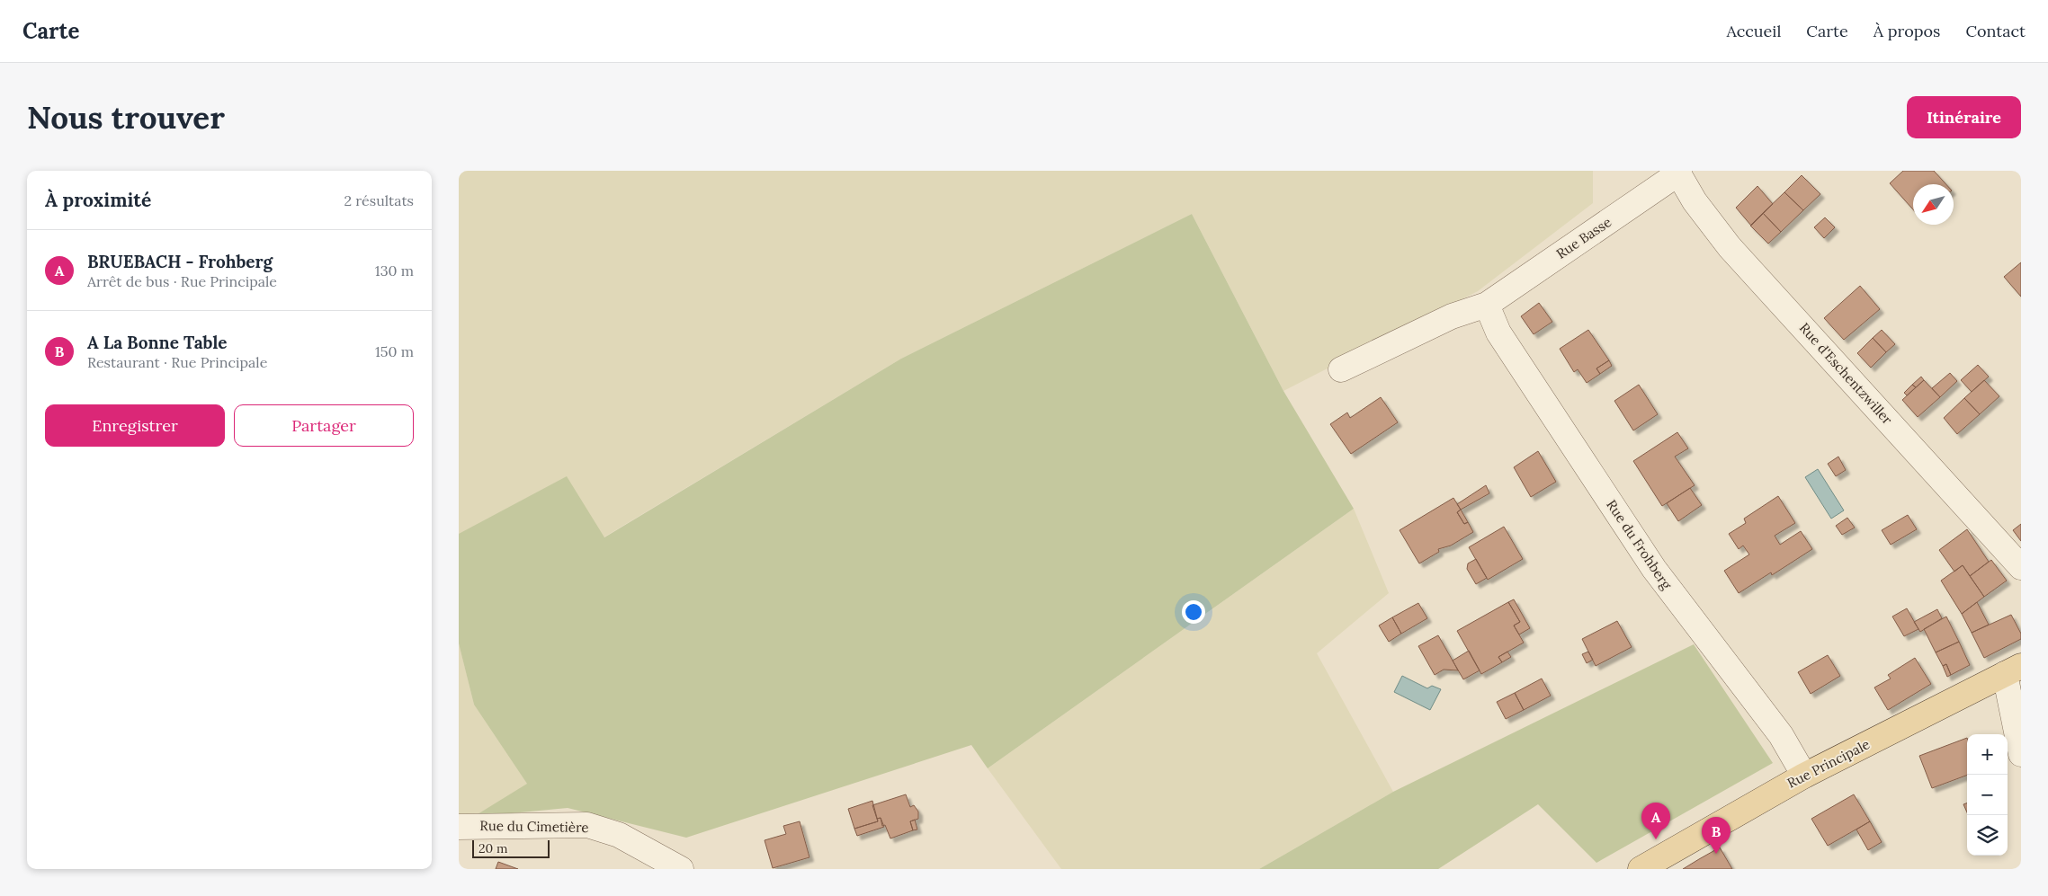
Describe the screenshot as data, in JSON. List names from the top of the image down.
{
  "streets": {
    "main road": ["Rue Principale"],
    "street": [
      "Rue Basse",
      "Rue d'Eschentzwiller",
      "Rue du Frohberg",
      "Rue du Cimetière"
    ]
  },
  "crossings": [
    ["Rue Basse", "Rue d'Eschentzwiller"],
    ["Rue Basse", "Rue du Frohberg"],
    ["Rue du Frohberg", "Rue Principale"]
  ],
  "scale_bar": "20 m",
  "north": "bottom left",
  "page": {
    "header": "Carte",
    "nav": [
      "Accueil",
      "Carte",
      "À propos",
      "Contact"
    ],
    "buttons": [
      "Itinéraire",
      ["Enregistrer", "Partager"]
    ],
    "title": "Nous trouver",
    "heading": ["À proximité", "2 résultats"],
    "list": [
      {
        "mark": "A",
        "name": "BRUEBACH - Frohberg",
        "note": "Arrêt de bus · Rue Principale",
        "value": "130 m"
      },
      {
        "mark": "B",
        "name": "A La Bonne Table",
        "note": "Restaurant · Rue Principale",
        "value": "150 m"
      }
    ],
    "map_buttons": ["+", "−"],
    "pins": ["A", "B"],
    "scale": "20 m"
  }
}
